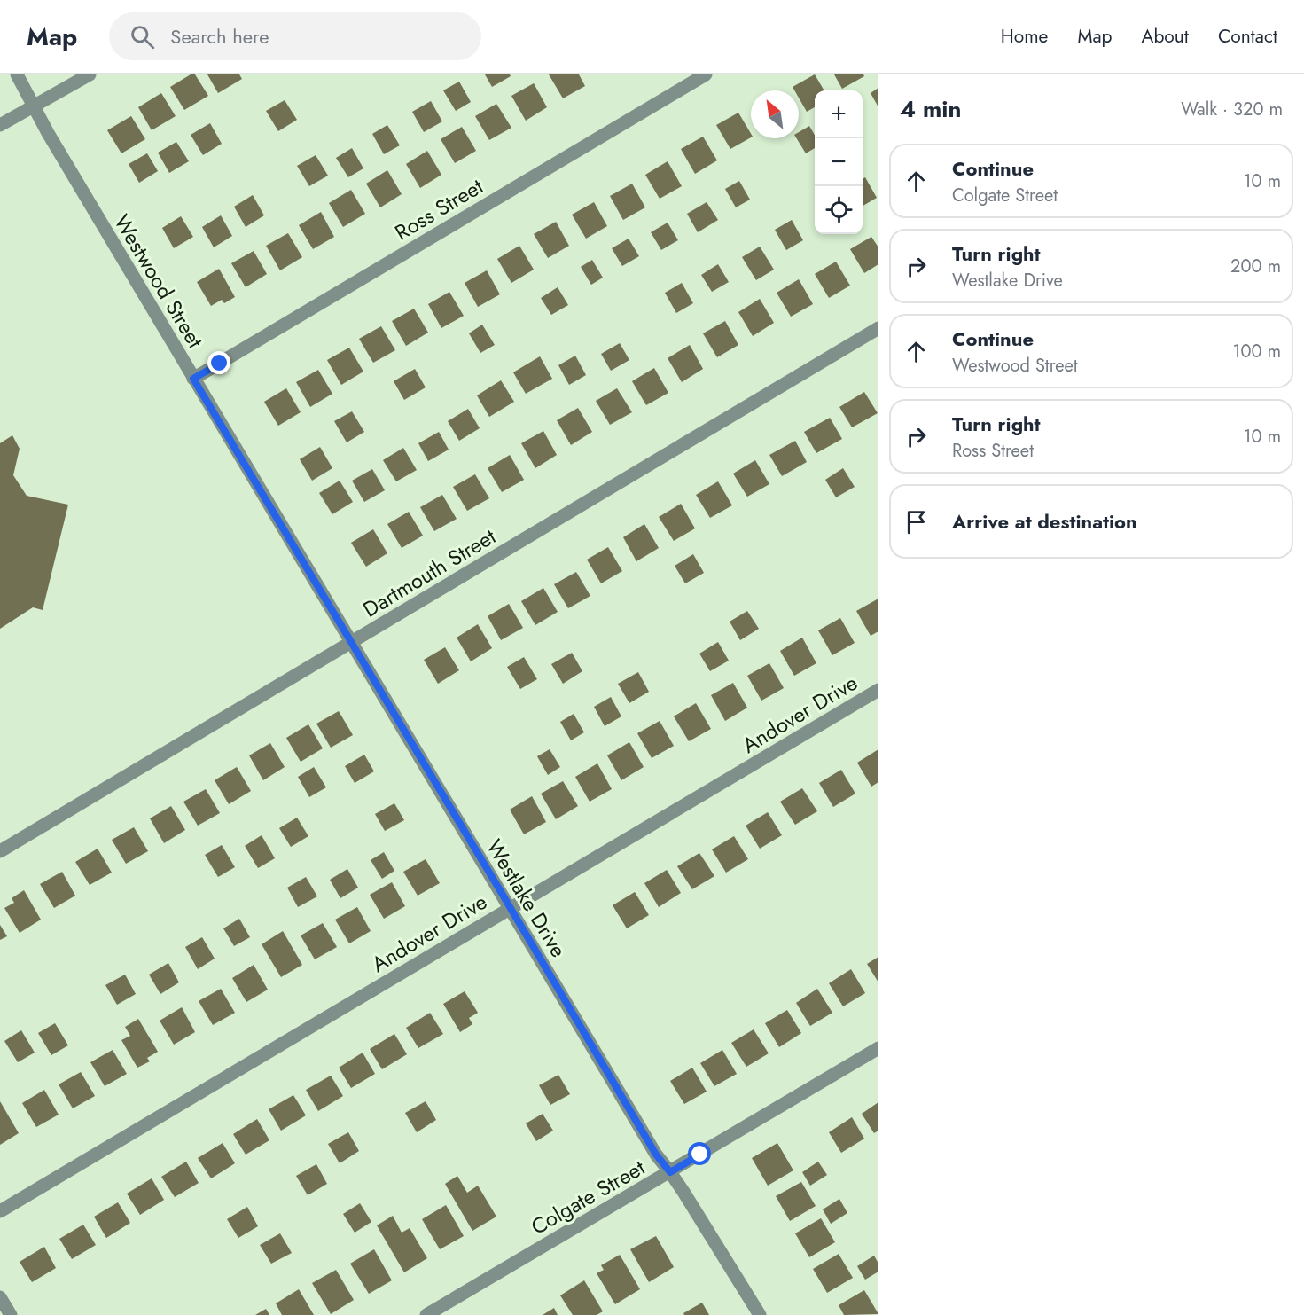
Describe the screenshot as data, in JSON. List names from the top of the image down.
{
  "streets": {
    "street": [
      "Ross Street",
      "Westwood Street",
      "Dartmouth Street",
      "Andover Drive",
      "Westlake Drive",
      "Colgate Street"
    ]
  },
  "crossings": [
    ["Ross Street", "Westwood Street"],
    ["Westwood Street", "Dartmouth Street"],
    ["Westwood Street", "Westlake Drive"],
    ["Dartmouth Street", "Westlake Drive"],
    ["Andover Drive", "Westlake Drive"],
    ["Westlake Drive", "Colgate Street"]
  ],
  "north": "top left",
  "page": {
    "header": "Map",
    "search": "Search here",
    "nav": [
      "Home",
      "Map",
      "About",
      "Contact"
    ],
    "heading": ["4 min", "Walk · 320 m"],
    "map_buttons": ["+", "−"],
    "list": [
      ["Continue", "Colgate Street", "10 m"],
      ["Turn right", "Westlake Drive", "200 m"],
      ["Continue", "Westwood Street", "100 m"],
      ["Turn right", "Ross Street", "10 m"],
      "Arrive at destination"
    ]
  }
}
